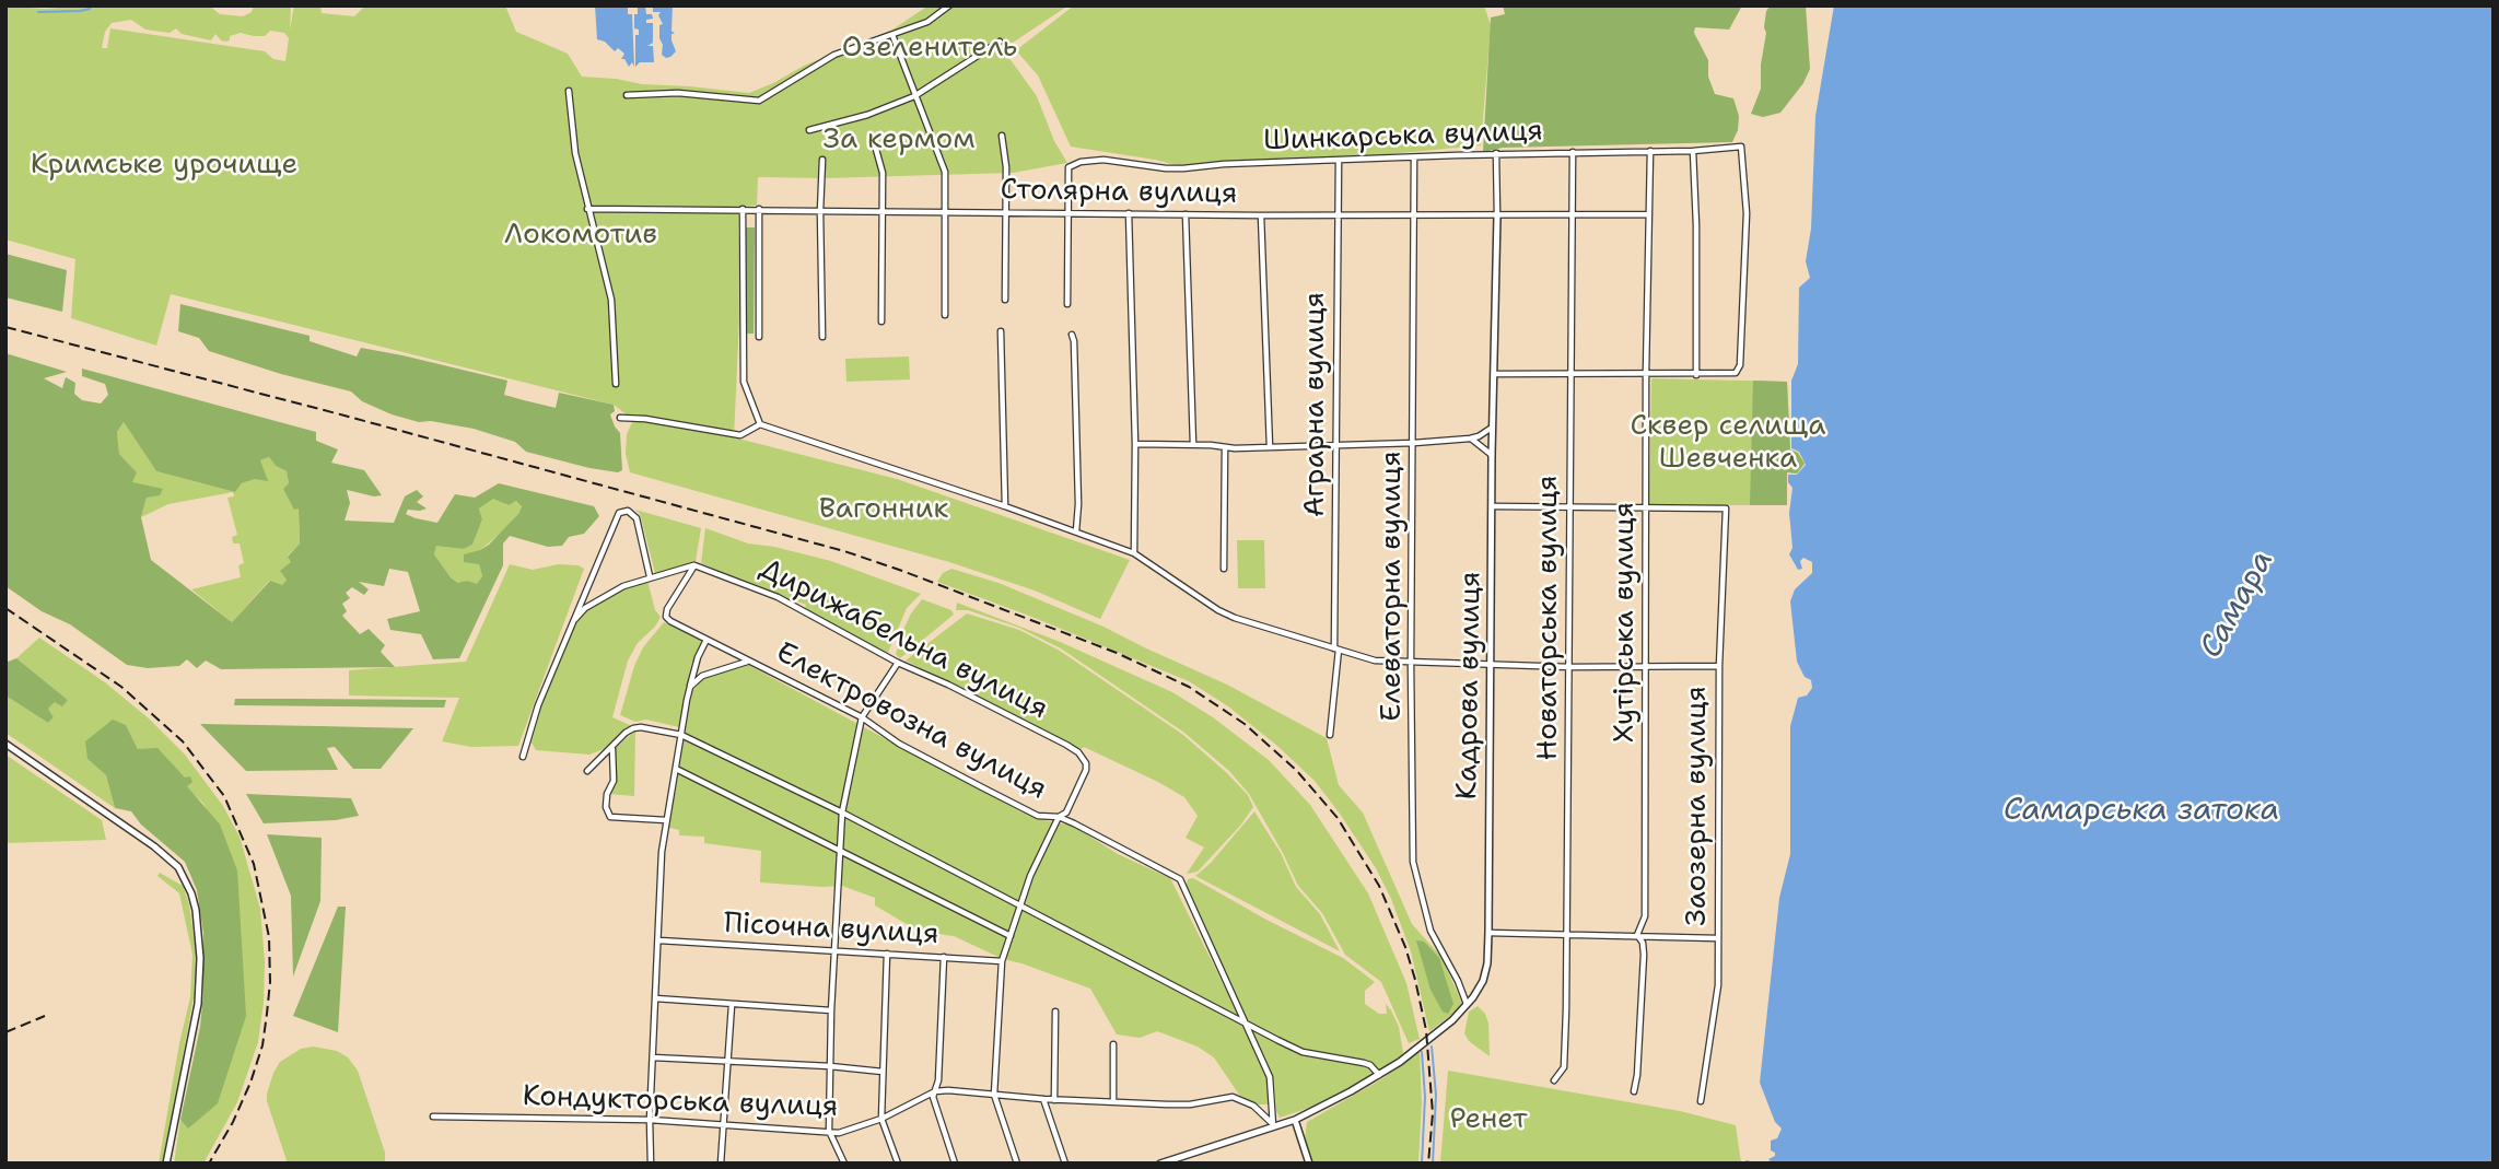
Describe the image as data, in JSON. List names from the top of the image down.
{
  "streets": {
    "street": [
      "Шинкарська вулиця",
      "Столярна вулиця",
      "Аграрна вулиця",
      "Елеваторна вулиця",
      "Новаторська вулиця",
      "Хутірська вулиця",
      "Дирижабельна вулиця",
      "Кадрова вулиця",
      "Електровозна вулиця",
      "Заозерна вулиця",
      "Пісочна вулиця",
      "Кондукторська вулиця"
    ]
  },
  "crossings": [
    ["Шинкарська вулиця", "Столярна вулиця"],
    ["Шинкарська вулиця", "Аграрна вулиця"],
    ["Шинкарська вулиця", "Елеваторна вулиця"],
    ["Шинкарська вулиця", "Новаторська вулиця"],
    ["Шинкарська вулиця", "Хутірська вулиця"],
    ["Шинкарська вулиця", "Кадрова вулиця"],
    ["Столярна вулиця", "Аграрна вулиця"],
    ["Столярна вулиця", "Елеваторна вулиця"],
    ["Столярна вулиця", "Новаторська вулиця"],
    ["Столярна вулиця", "Хутірська вулиця"],
    ["Столярна вулиця", "Кадрова вулиця"],
    ["Елеваторна вулиця", "Кадрова вулиця"],
    ["Хутірська вулиця", "Заозерна вулиця"],
    ["Дирижабельна вулиця", "Електровозна вулиця"],
    ["Кадрова вулиця", "Кондукторська вулиця"]
  ],
  "water": ["Самара", "Самарська затока"],
  "parks": [
    "Озеленитель",
    "За кермом",
    "Кримське урочище",
    "Локомотив",
    "Сквер селища Шевченка",
    "Вагонник",
    "Ренет"
  ]
}
